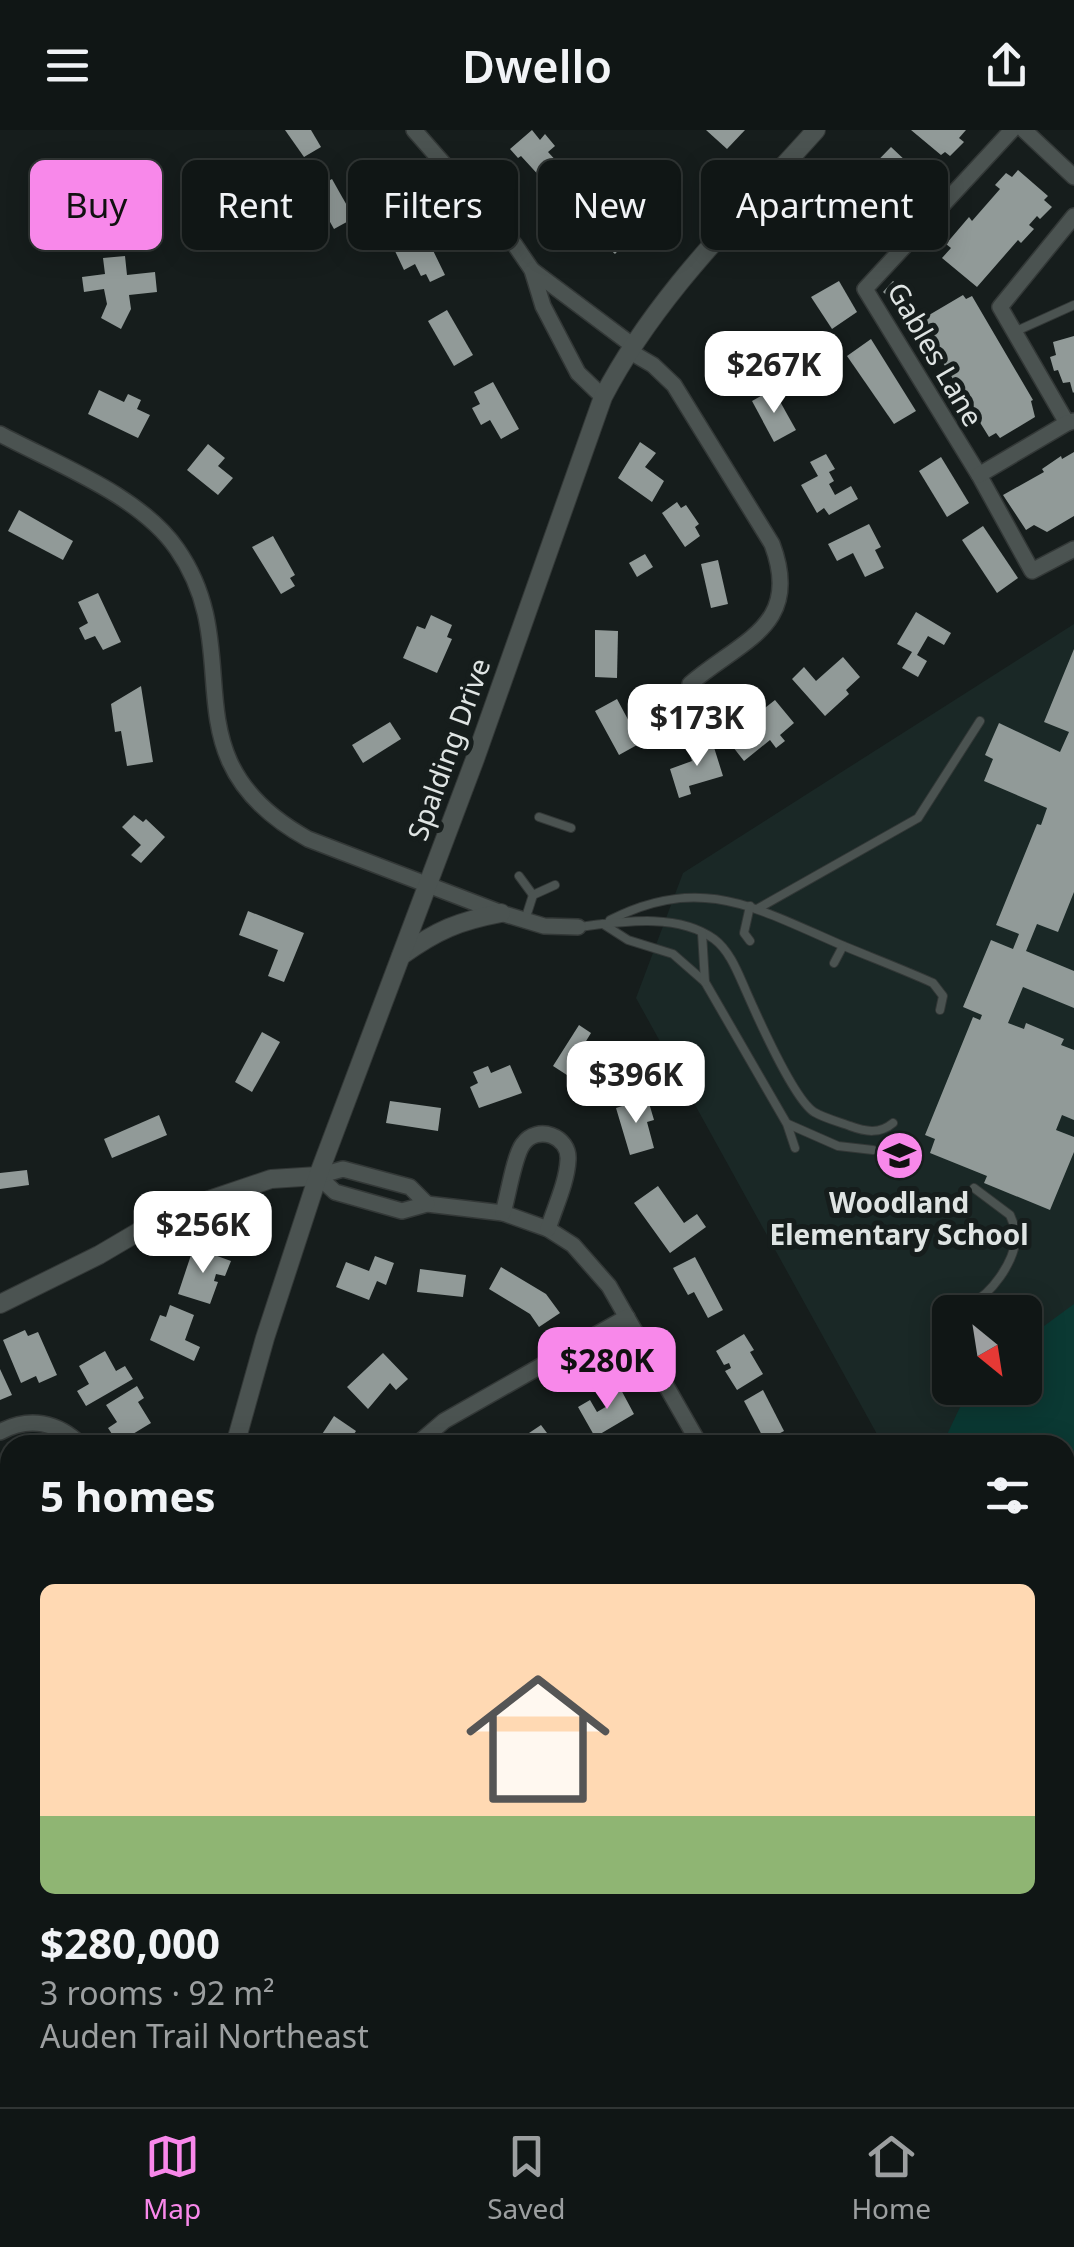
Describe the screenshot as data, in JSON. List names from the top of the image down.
{
  "streets": {
    "street": ["Gables Lane", "Spalding Drive"]
  },
  "places": {
    "school or university": ["Woodland Elementary School"]
  },
  "north": "bottom right",
  "page": {
    "header": "Dwello",
    "chip": [
      "Buy",
      "Rent",
      "Filters",
      "New",
      "Apartment"
    ],
    "price": [
      "$267K",
      "$173K",
      "$396K",
      "$256K",
      "$280K"
    ],
    "heading": "5 homes",
    "list": [
      {
        "name": "$280,000",
        "note": "3 rooms · 92 m² · Auden Trail Northeast"
      }
    ],
    "tabs": ["Map", "Saved", "Home"]
  }
}
